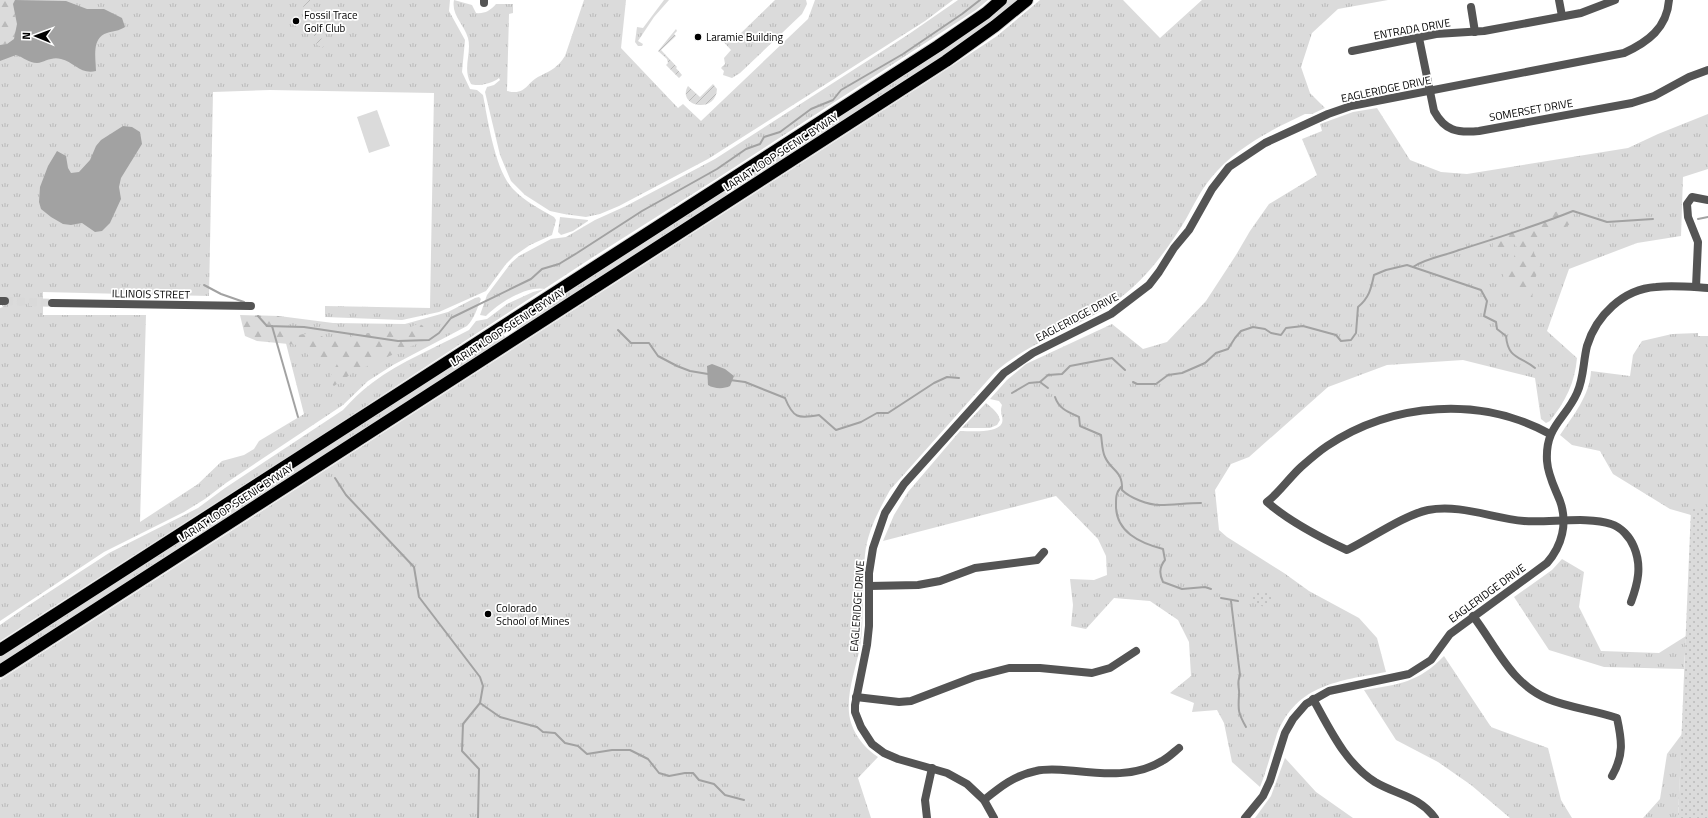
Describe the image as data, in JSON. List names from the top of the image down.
{
  "streets": {
    "highway": ["LARIAT LOOP SCENIC BYWAY"],
    "street": [
      "ENTRADA DRIVE",
      "EAGLERIDGE DRIVE",
      "SOMERSET DRIVE",
      "ILLINOIS STREET"
    ]
  },
  "crossings": [
    ["ENTRADA DRIVE", "SOMERSET DRIVE"],
    ["EAGLERIDGE DRIVE", "SOMERSET DRIVE"]
  ],
  "places": ["Fossil Trace Golf Club", "Laramie Building", "Colorado School of Mines"],
  "north": "left"
}
